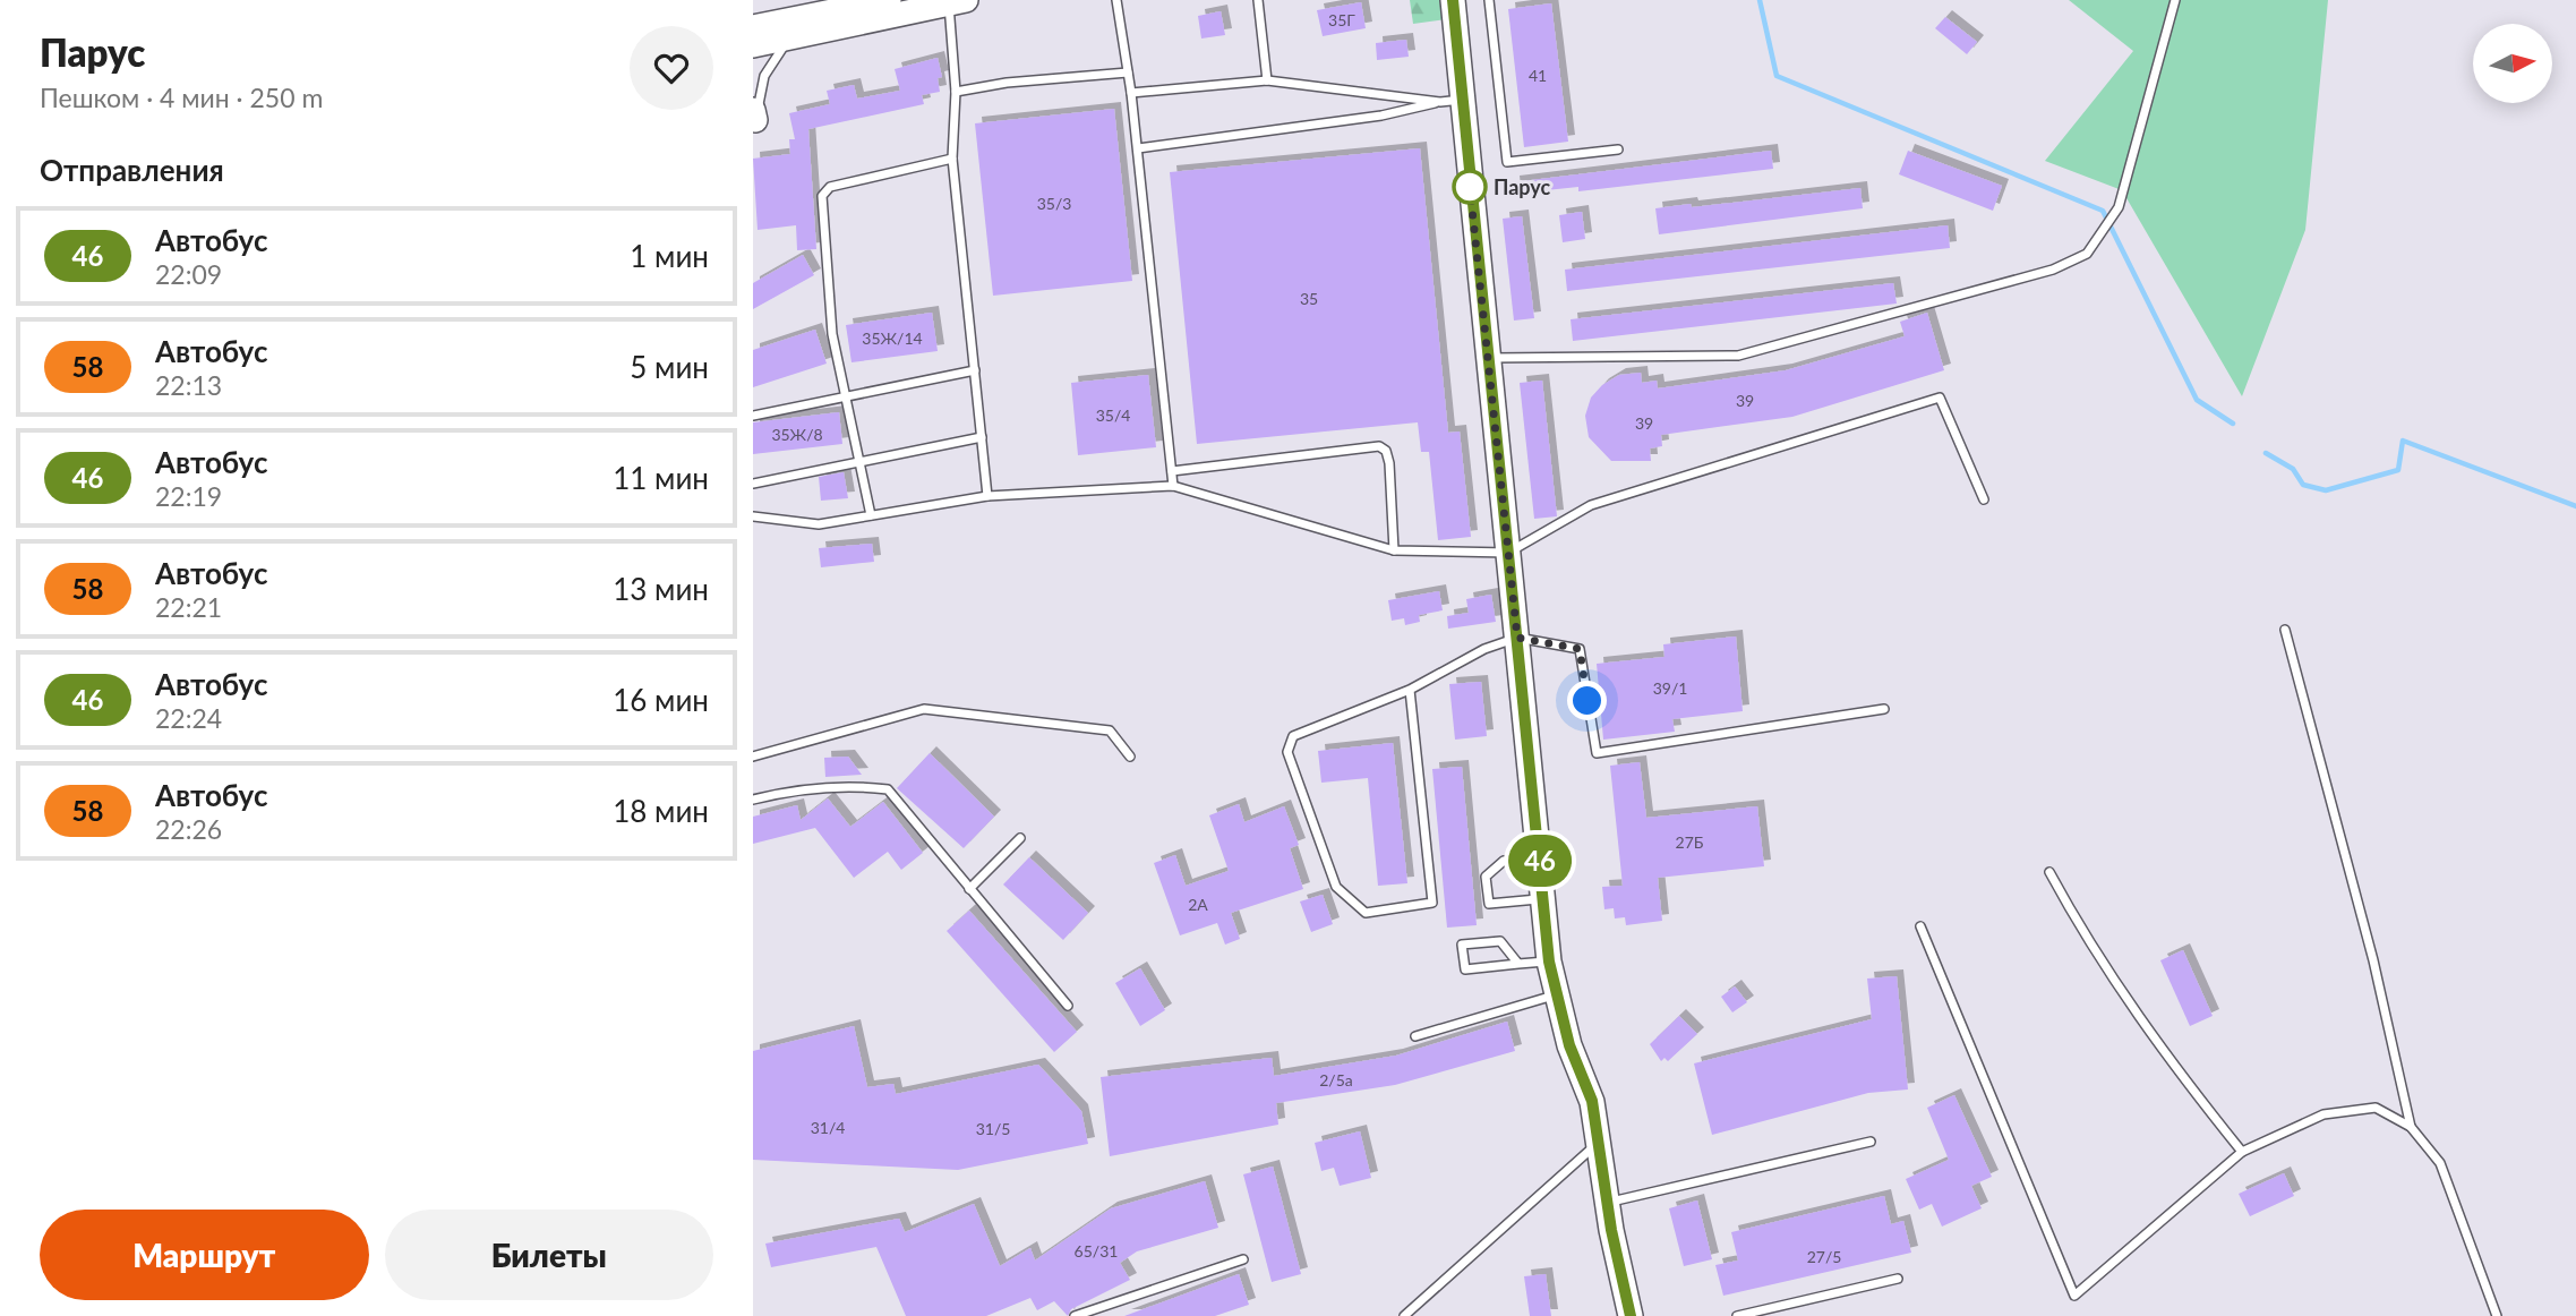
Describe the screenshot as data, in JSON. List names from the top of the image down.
{
  "places": ["Парус"],
  "lines": ["bus line 46"],
  "house_numbers": [
    "35Г",
    "41",
    "35/3",
    "35",
    "35Ж/14",
    "39",
    "35/4",
    "39",
    "35Ж/8",
    "39/1",
    "27Б",
    "2А",
    "2/5а",
    "31/4",
    "31/5",
    "65/31",
    "27/5"
  ],
  "north": "right",
  "page": {
    "heading": [
      ["Парус", "Пешком · 4 мин · 250 m"],
      "Отправления"
    ],
    "on_map": "46",
    "list": [
      {
        "mark": "46",
        "name": "Автобус",
        "note": "22:09",
        "value": "1 мин"
      },
      {
        "mark": "58",
        "name": "Автобус",
        "note": "22:13",
        "value": "5 мин"
      },
      {
        "mark": "46",
        "name": "Автобус",
        "note": "22:19",
        "value": "11 мин"
      },
      {
        "mark": "58",
        "name": "Автобус",
        "note": "22:21",
        "value": "13 мин"
      },
      {
        "mark": "46",
        "name": "Автобус",
        "note": "22:24",
        "value": "16 мин"
      },
      {
        "mark": "58",
        "name": "Автобус",
        "note": "22:26",
        "value": "18 мин"
      }
    ],
    "buttons": ["Маршрут", "Билеты"]
  }
}
